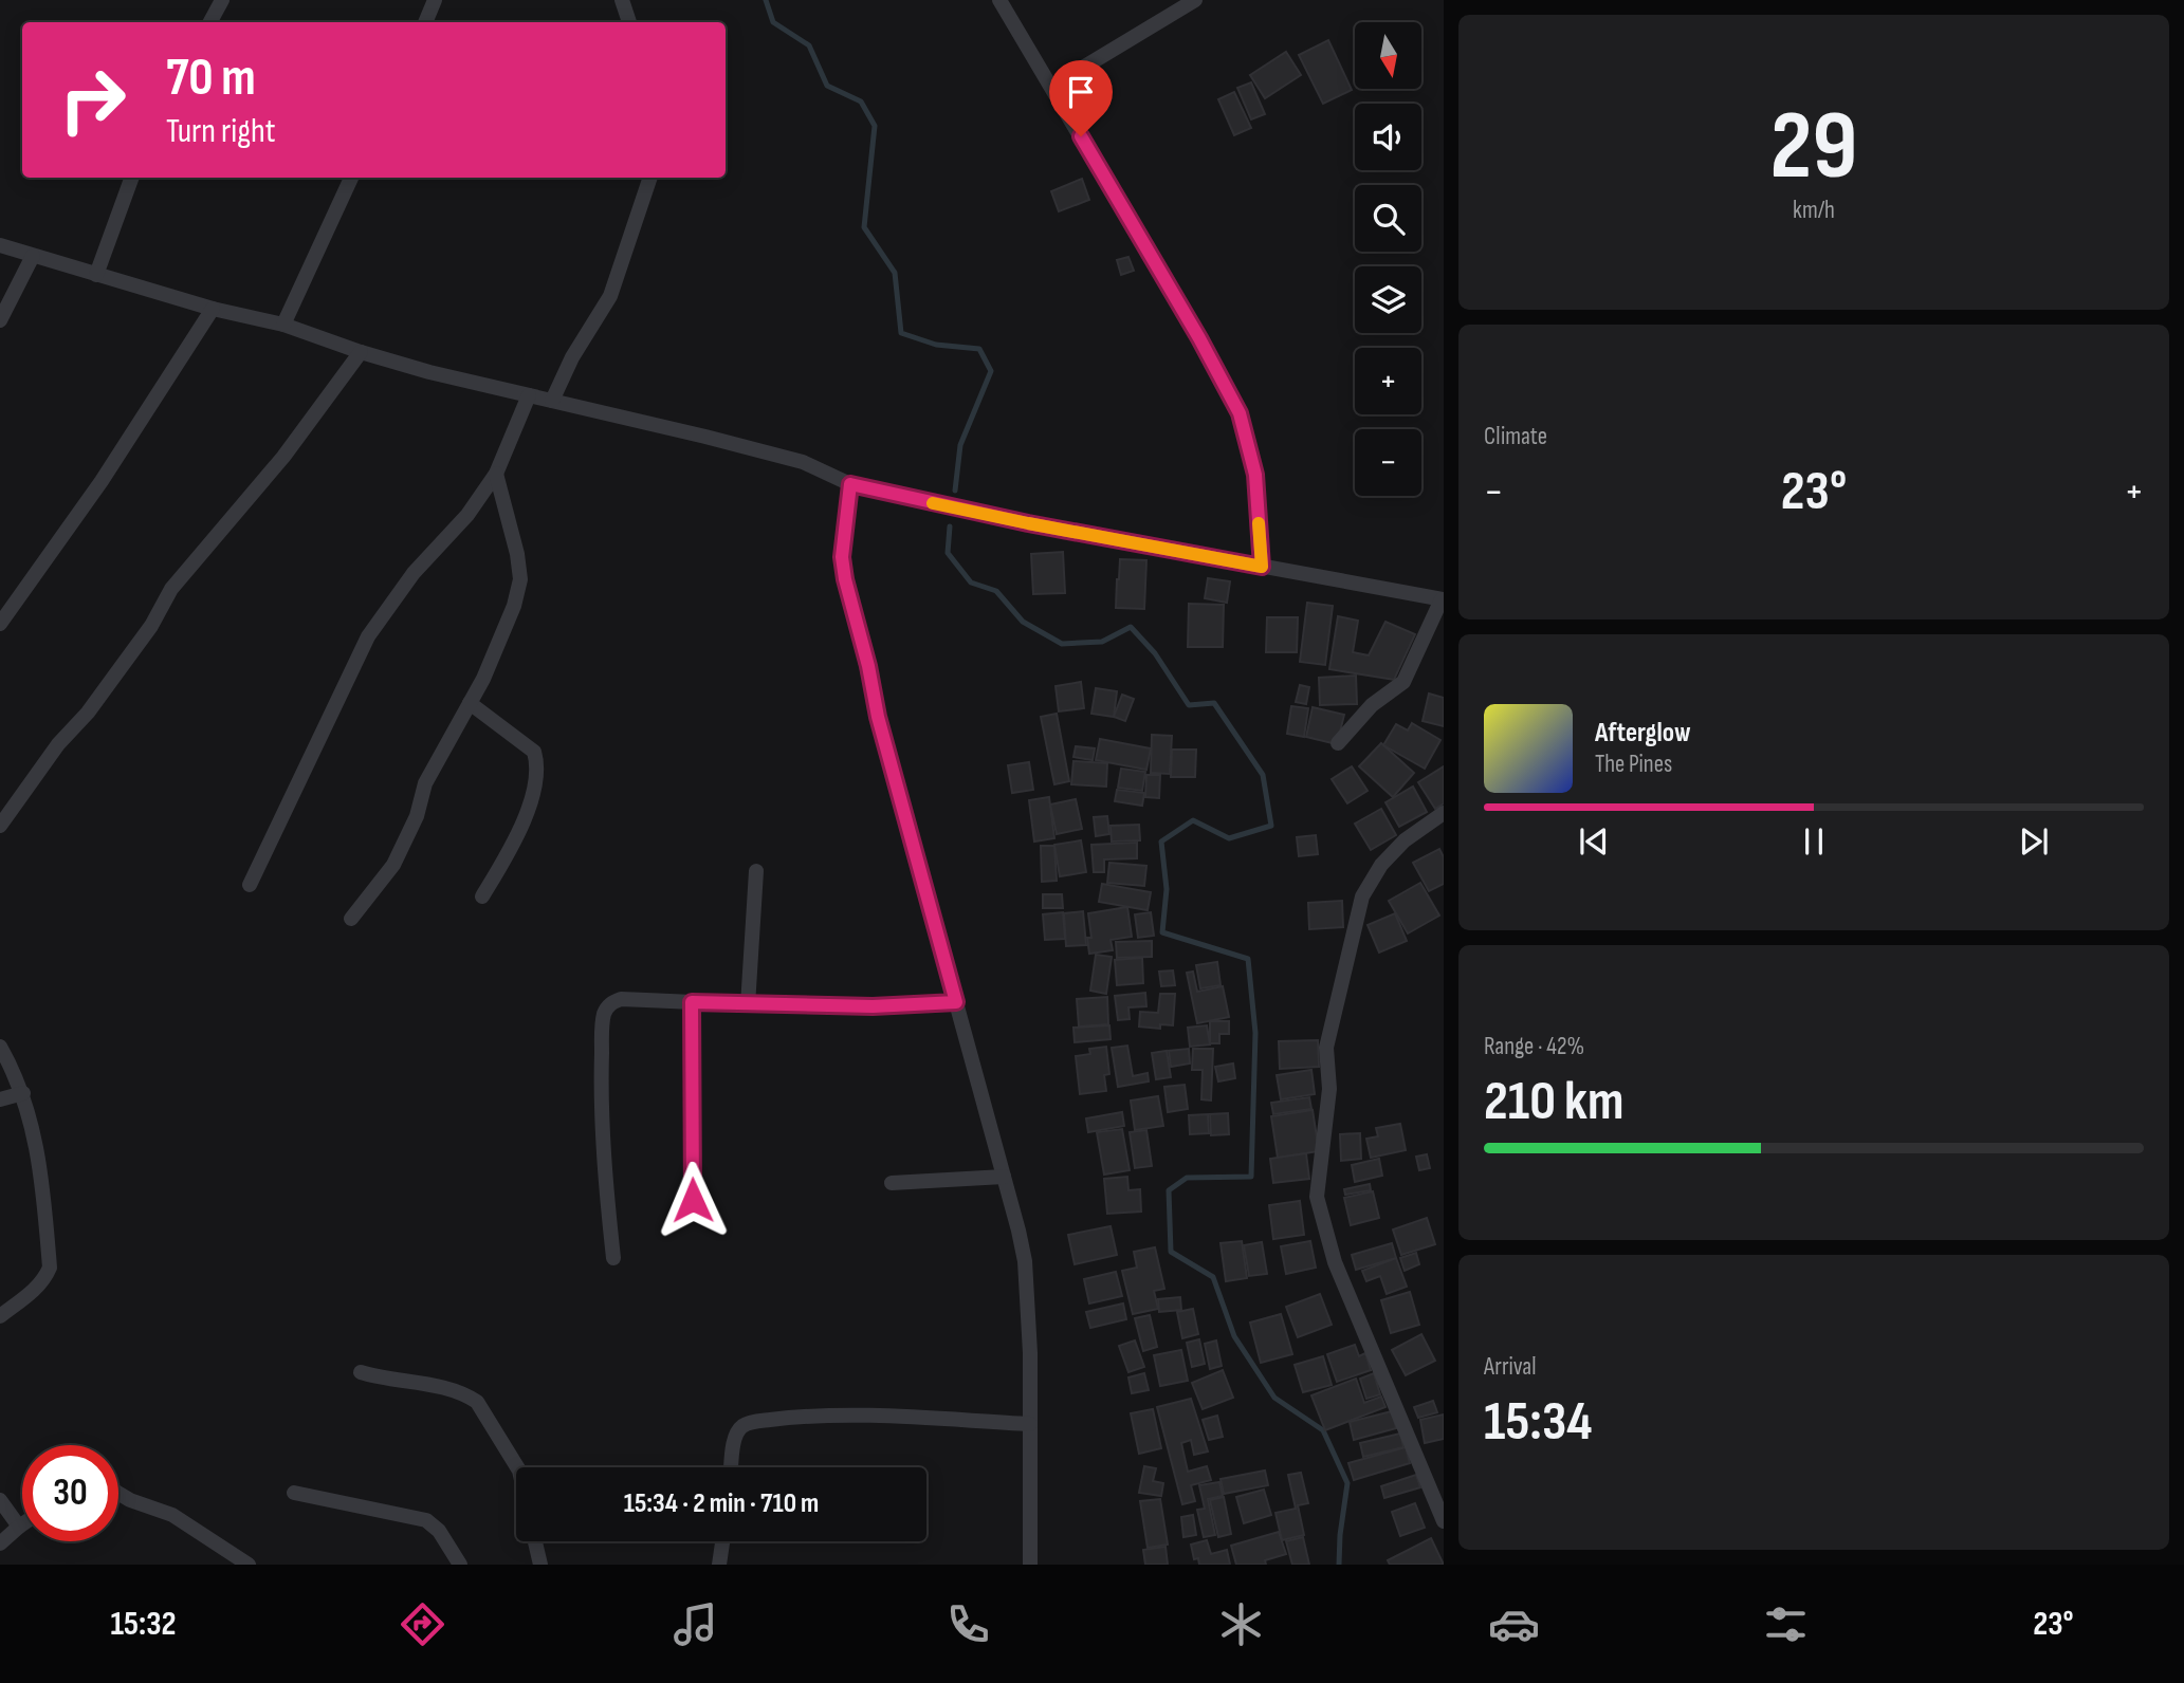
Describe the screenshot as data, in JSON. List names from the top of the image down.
{
  "north": "bottom",
  "page": {
    "tile": [
      ["29", "km/h"],
      "Climate",
      ["Range · 42%", "210 km"],
      ["Arrival", "15:34"]
    ],
    "map_buttons": ["+", "−"],
    "turn": ["70 m", "Turn right"],
    "heat": ["−", "23°", "+"],
    "song": ["Afterglow", "The Pines"],
    "limit": "30",
    "trip": "15:34 · 2 min · 710 m",
    "tabs": ["15:32", "23°"]
  }
}
